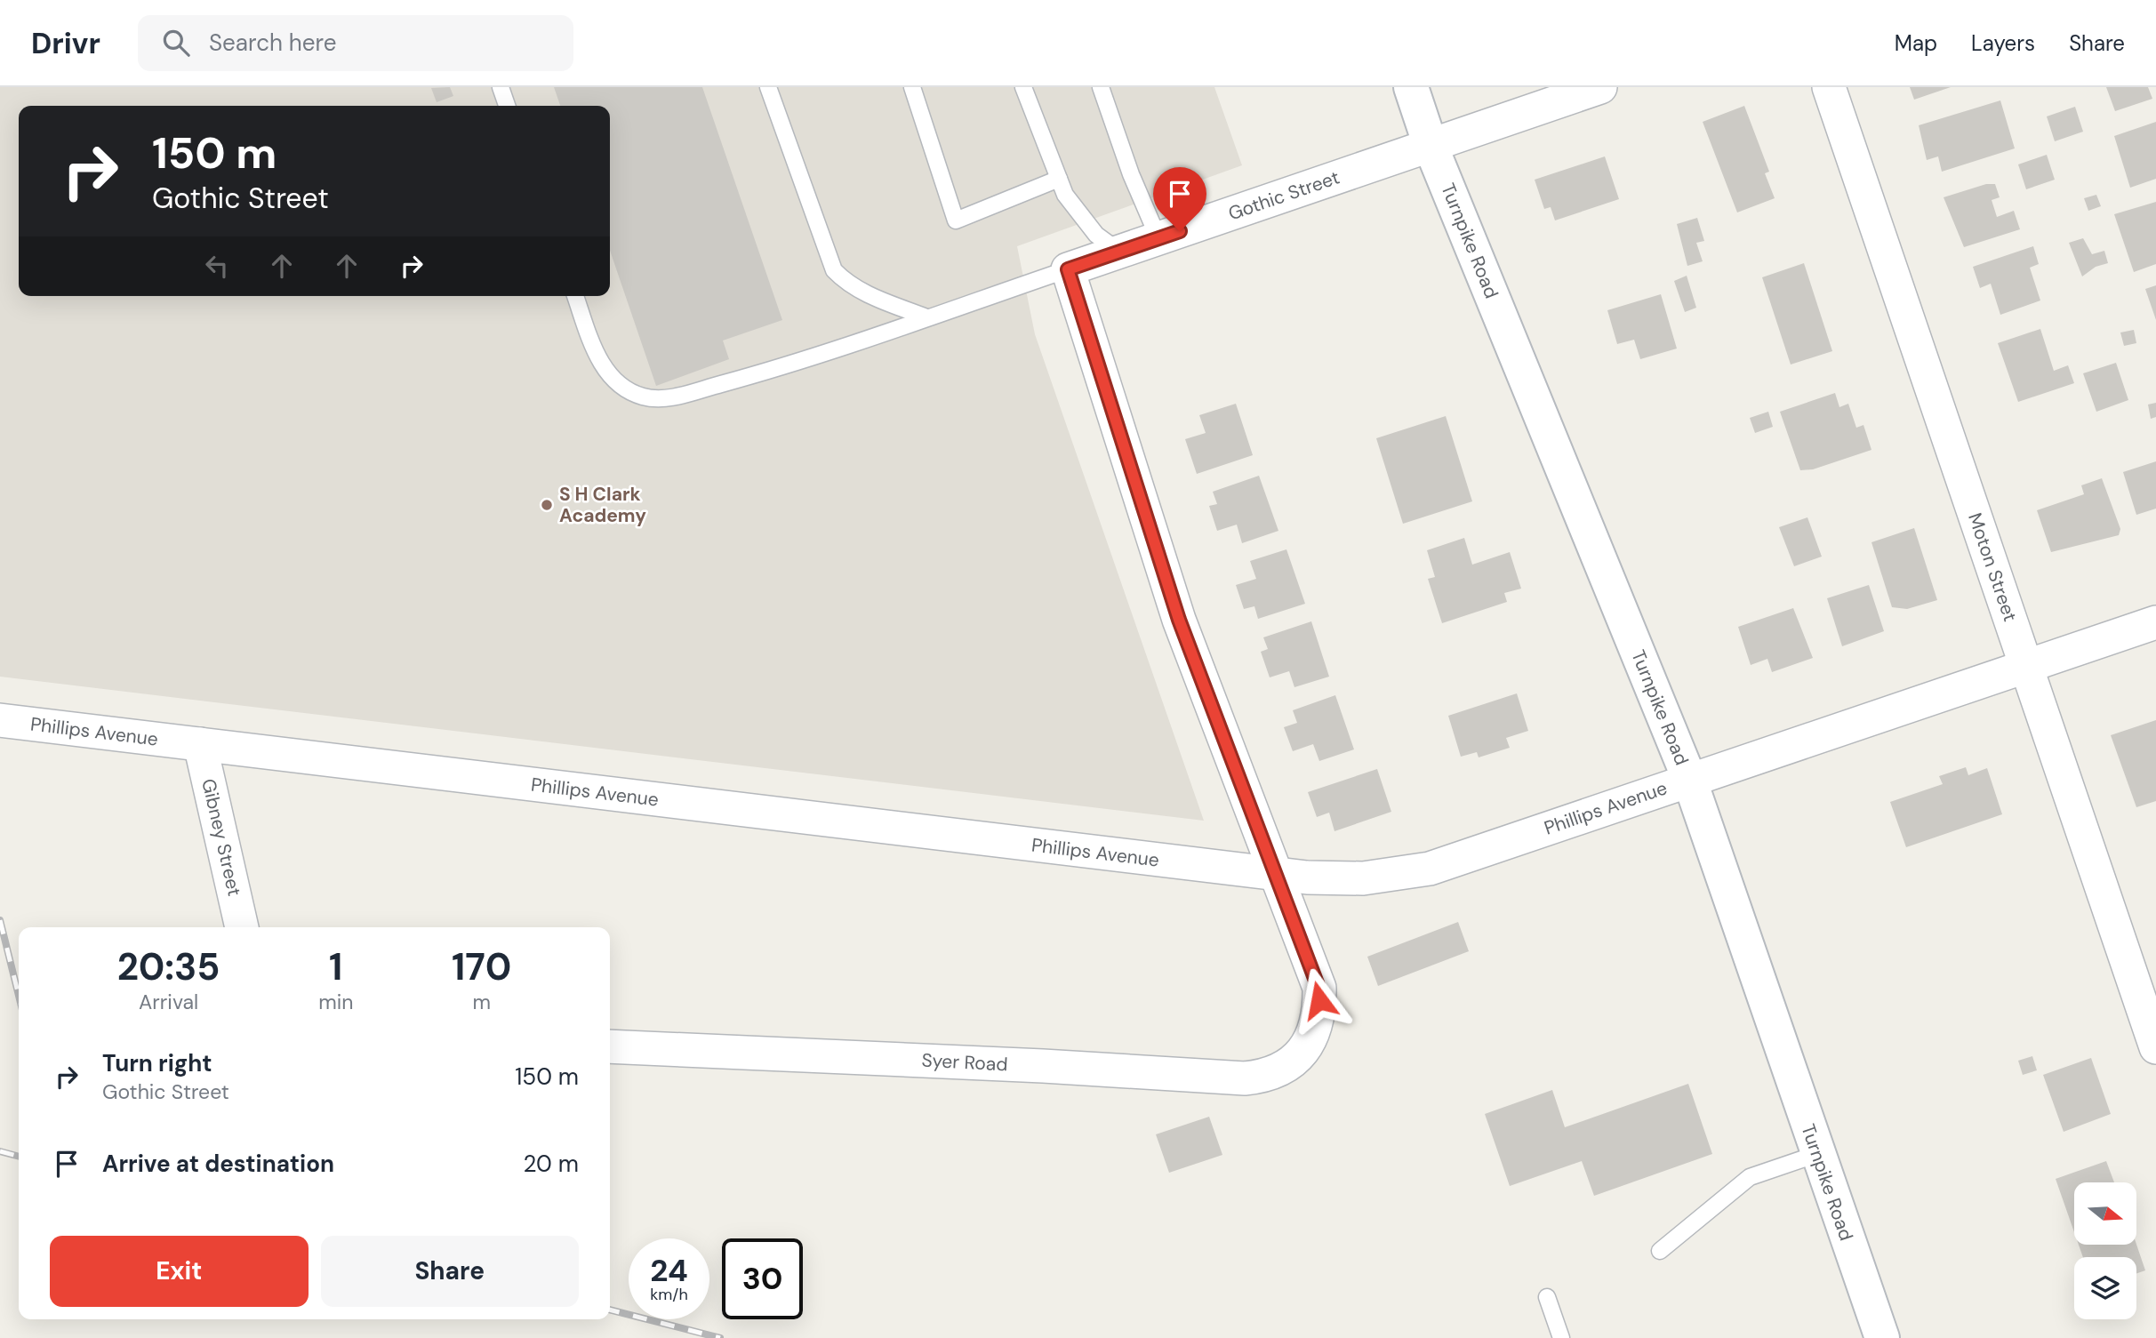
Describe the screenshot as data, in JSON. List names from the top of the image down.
{
  "streets": {
    "main road": ["Turnpike Road"],
    "street": [
      "Gothic Street",
      "Moton Street",
      "Phillips Avenue",
      "Gibney Street",
      "Syer Road"
    ]
  },
  "crossings": [
    ["Gothic Street", "Turnpike Road"],
    ["Turnpike Road", "Phillips Avenue"],
    ["Moton Street", "Phillips Avenue"],
    ["Phillips Avenue", "Gibney Street"],
    ["Phillips Avenue", "Syer Road"]
  ],
  "places": ["S H Clark Academy"],
  "north": "right",
  "page": {
    "header": "Drivr",
    "search": "Search here",
    "nav": ["Map", "Layers", "Share"],
    "turn": ["150 m", "Gothic Street"],
    "eta": [
      "20:35",
      "Arrival",
      "1",
      "min",
      "170",
      "m"
    ],
    "list": [
      {
        "name": "Turn right",
        "note": "Gothic Street",
        "value": "150 m"
      },
      {
        "name": "Arrive at destination",
        "value": "20 m"
      }
    ],
    "buttons": ["Exit", "Share"],
    "speed": "24 km/h",
    "limit": "30"
  }
}
